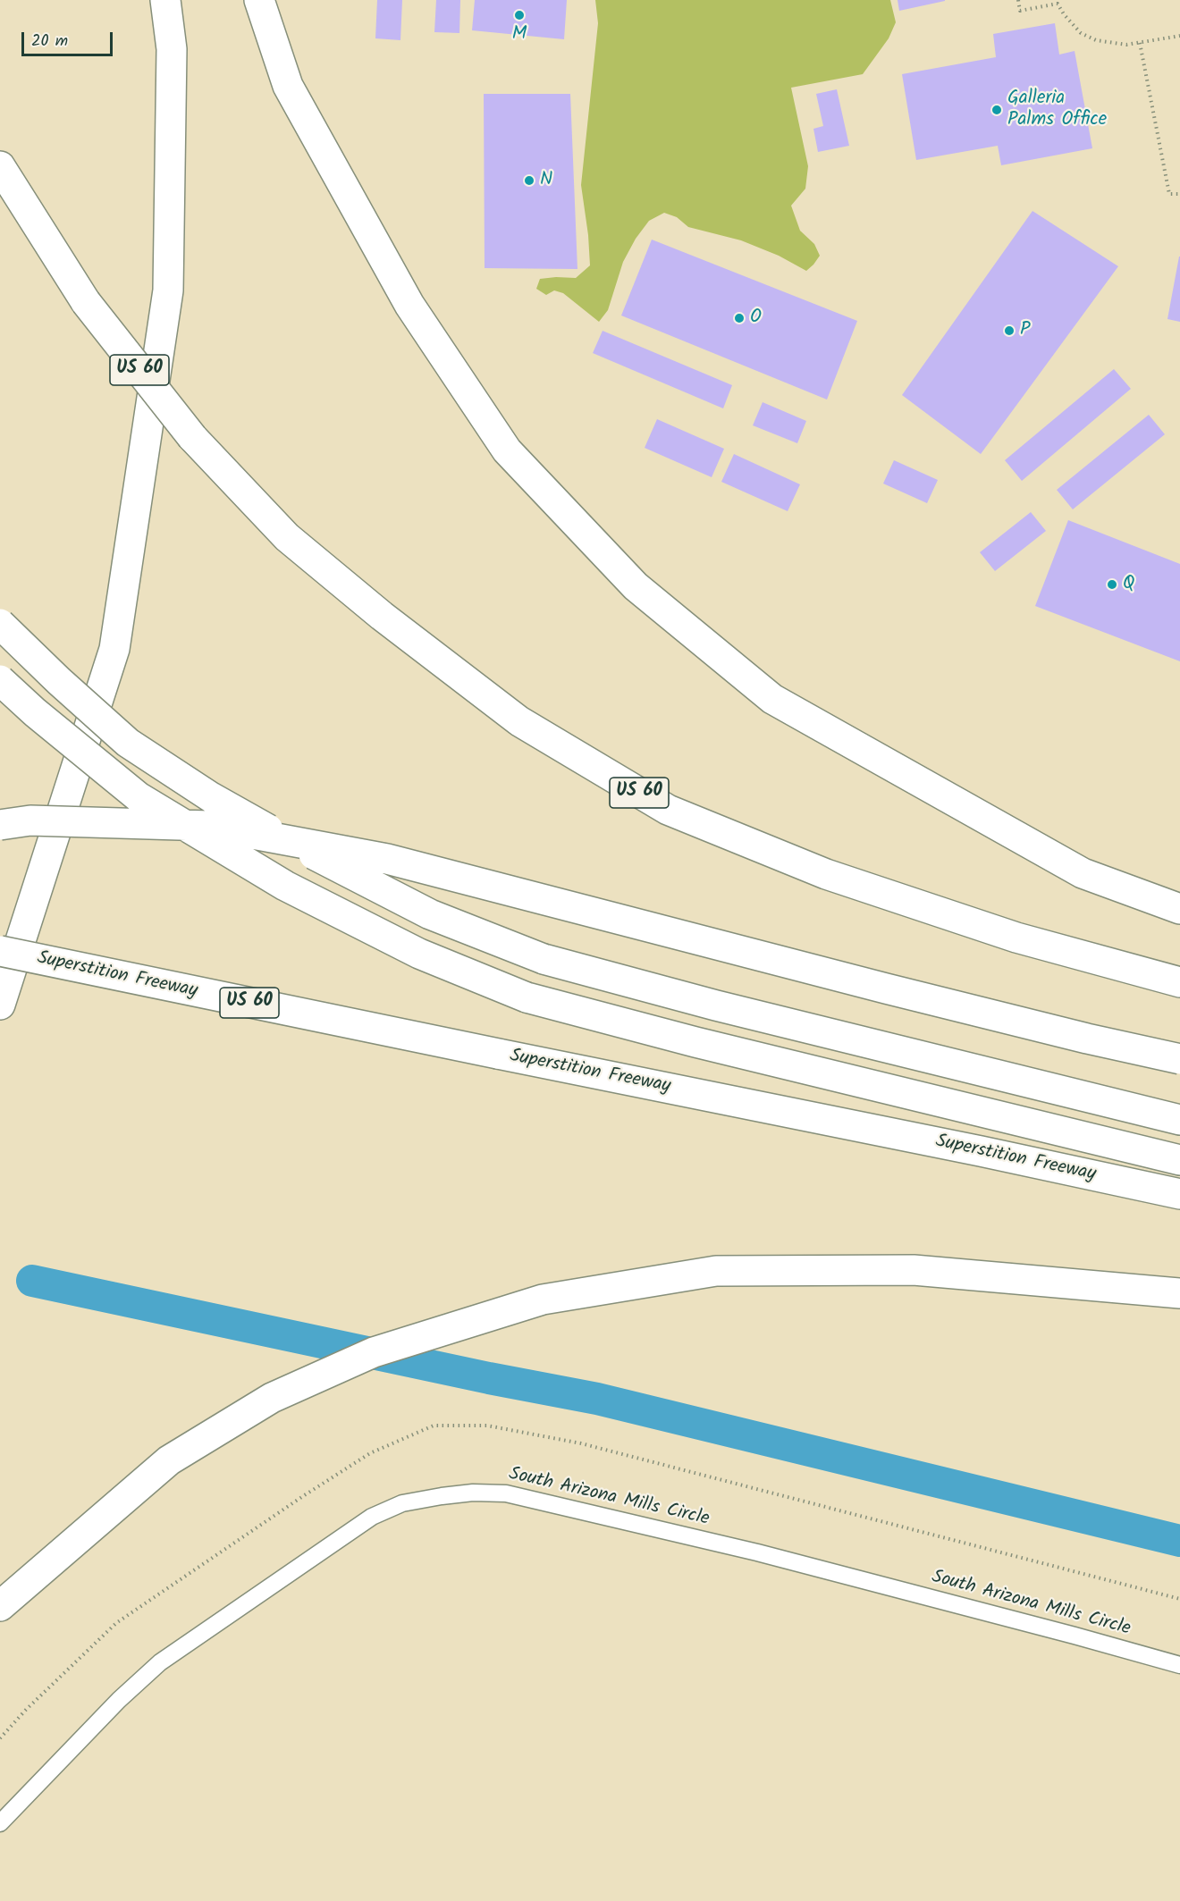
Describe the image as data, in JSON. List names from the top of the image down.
{
  "streets": {
    "highway": ["US 60", "Superstition Freeway"],
    "lane": ["South Arizona Mills Circle"]
  },
  "places": [
    "M",
    "Galleria Palms Office",
    "N",
    "O",
    "P",
    "Q"
  ],
  "scale_bar": "20 m"
}
